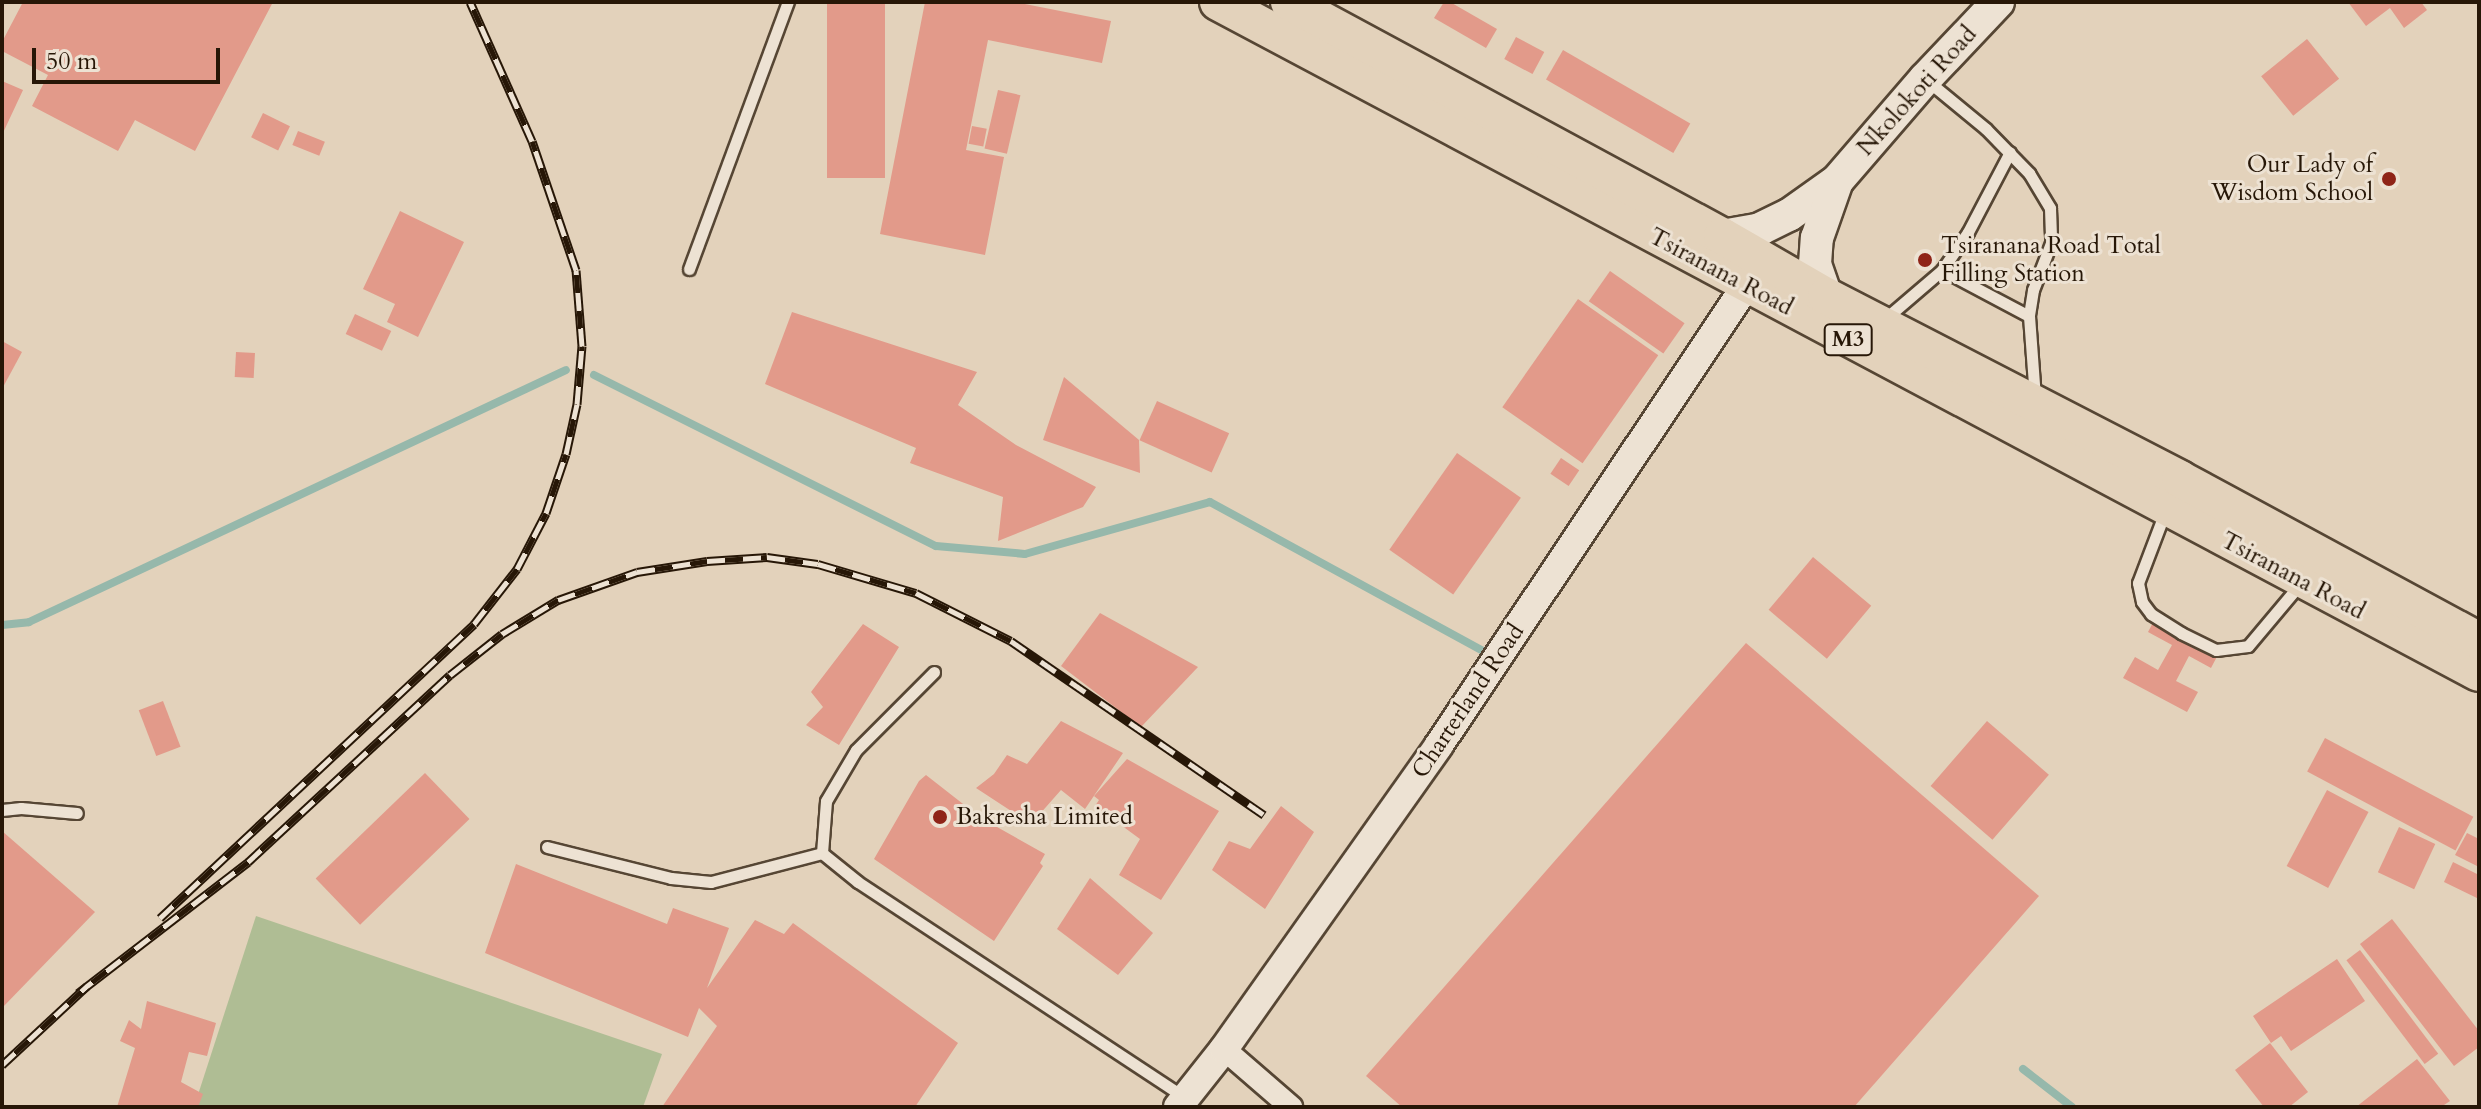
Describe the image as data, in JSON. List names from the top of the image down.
{
  "streets": {
    "highway": ["Tsiranana Road", "M3"],
    "main road": ["Nkolokoti Road"],
    "street": ["Charterland Road"]
  },
  "crossings": [
    ["Nkolokoti Road", "Tsiranana Road"],
    ["Tsiranana Road", "Charterland Road"]
  ],
  "places": ["Our Lady of Wisdom School", "Tsiranana Road Total Filling Station", "Bakresha Limited"],
  "scale_bar": "50 m"
}
